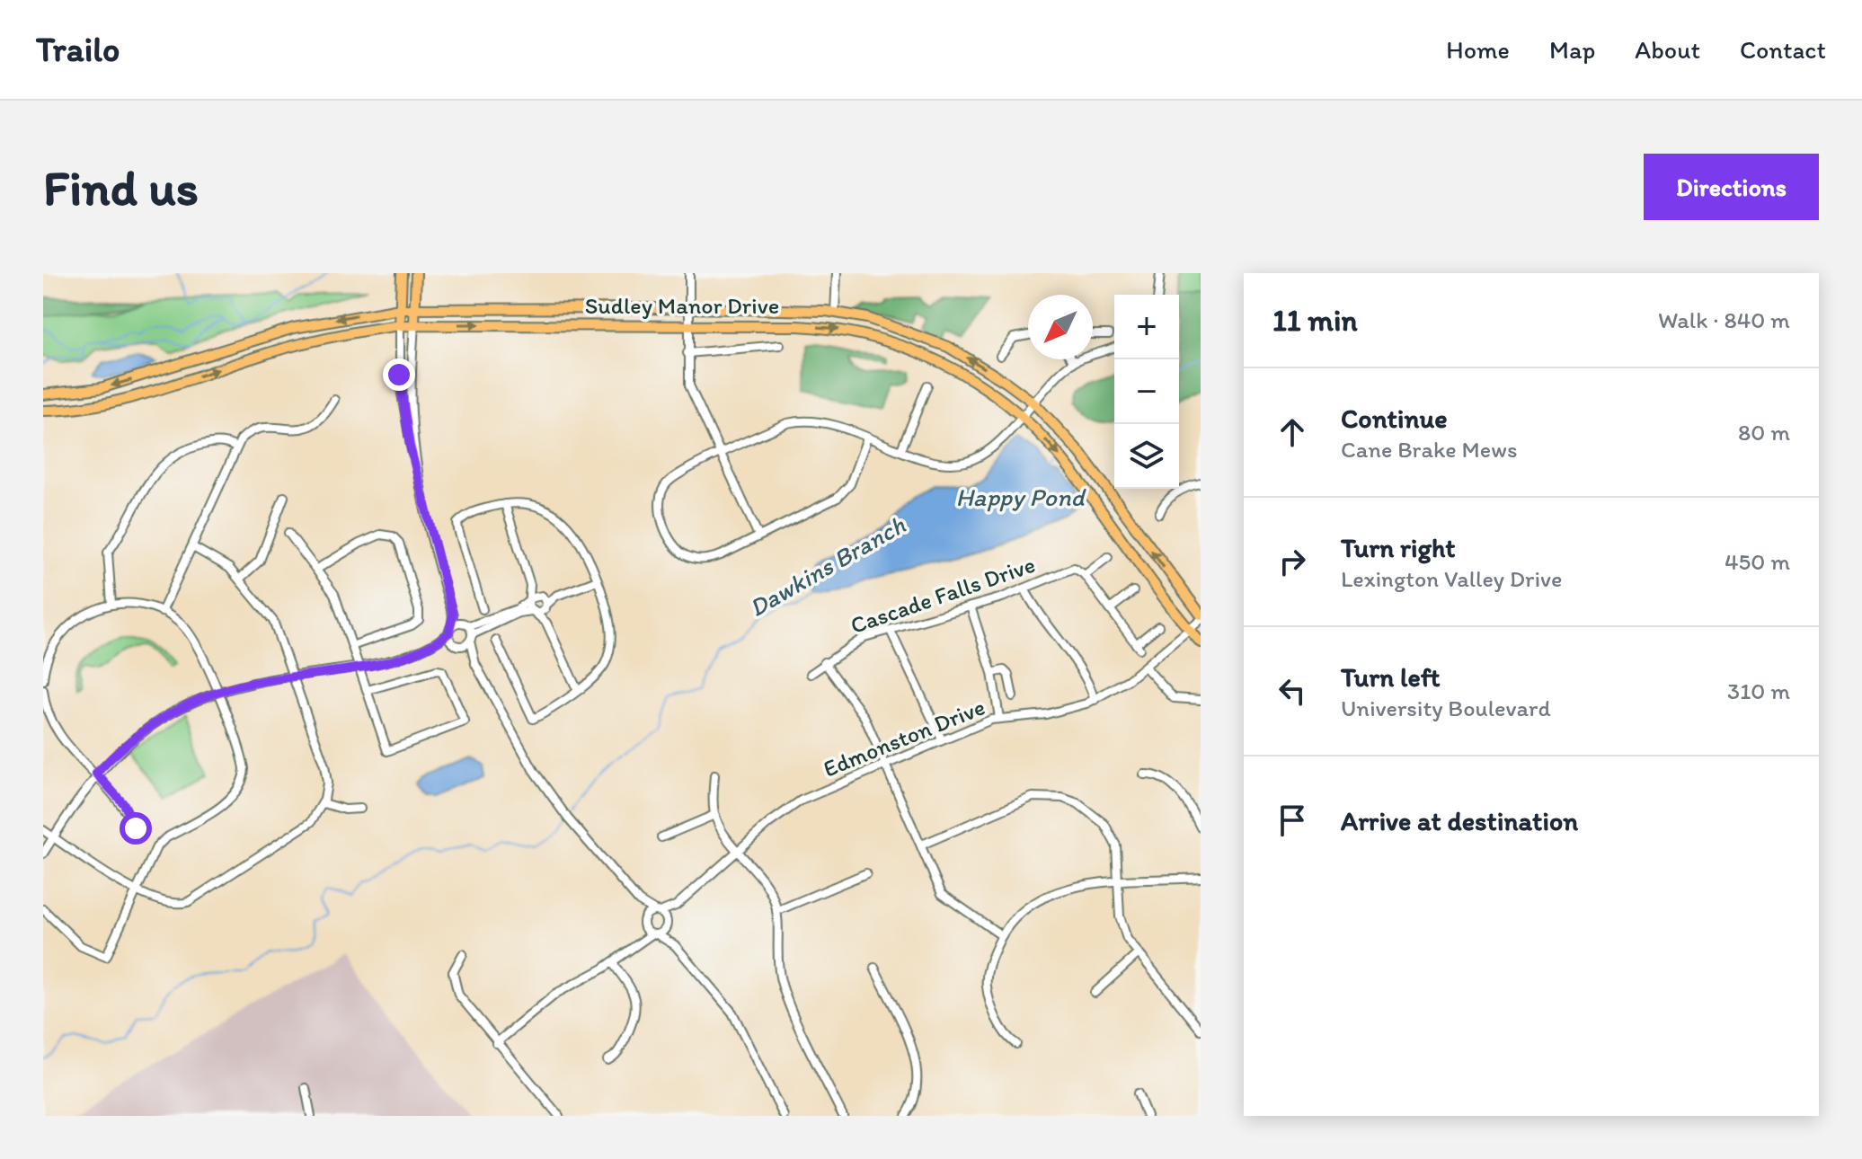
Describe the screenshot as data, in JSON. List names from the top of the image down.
{
  "streets": {
    "main road": ["Sudley Manor Drive"],
    "street": ["Cascade Falls Drive", "Edmonston Drive"]
  },
  "crossings": [
    ["Sudley Manor Drive", "Edmonston Drive"]
  ],
  "water": ["Happy Pond", "Dawkins Branch"],
  "north": "bottom left",
  "page": {
    "header": "Trailo",
    "nav": [
      "Home",
      "Map",
      "About",
      "Contact"
    ],
    "buttons": "Directions",
    "title": "Find us",
    "heading": ["11 min", "Walk · 840 m"],
    "map_buttons": ["+", "−"],
    "list": [
      ["Continue", "Cane Brake Mews", "80 m"],
      ["Turn right", "Lexington Valley Drive", "450 m"],
      ["Turn left", "University Boulevard", "310 m"],
      "Arrive at destination"
    ]
  }
}
